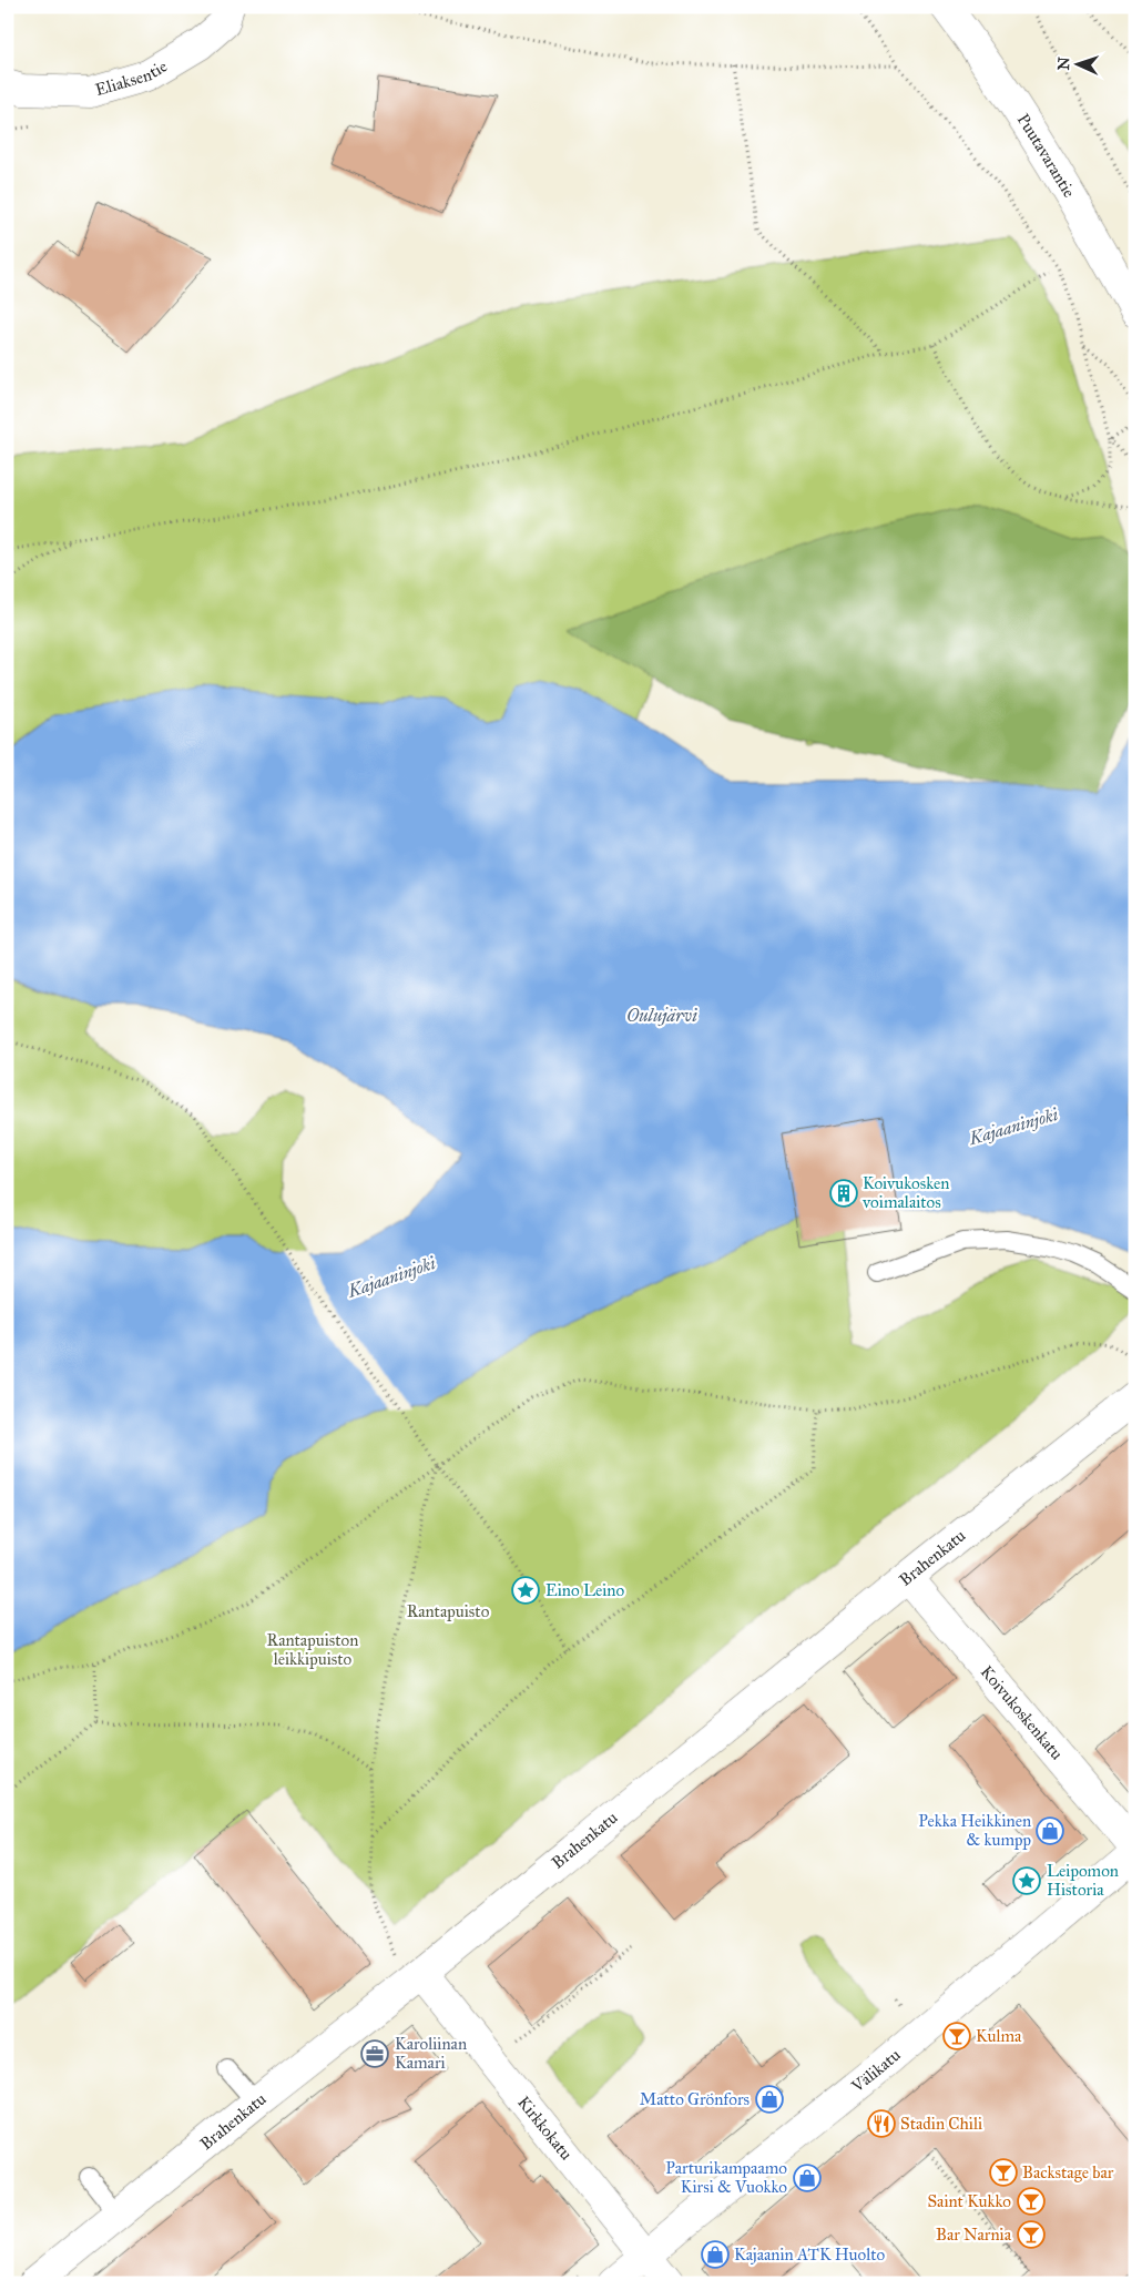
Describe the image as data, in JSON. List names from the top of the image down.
{
  "streets": {
    "street": [
      "Eliaksentie",
      "Puutavarantie",
      "Brahenkatu",
      "Koivukoskenkatu",
      "Välikatu",
      "Kirkkokatu"
    ]
  },
  "crossings": [
    ["Brahenkatu", "Koivukoskenkatu"],
    ["Brahenkatu", "Kirkkokatu"],
    ["Välikatu", "Kirkkokatu"]
  ],
  "water": ["Oulujärvi", "Kajaaninjoki"],
  "parks": ["Rantapuisto", "Rantapuiston leikkipuisto"],
  "places": {
    "building": ["Koivukosken voimalaitos"],
    "place": ["Eino Leino", "Leipomon Historia"],
    "shop": [
      "Pekka Heikkinen & kumpp",
      "Matto Grönfors",
      "Parturikampaamo Kirsi & Vuokko",
      "Kajaanin ATK Huolto"
    ],
    "bar": [
      "Kulma",
      "Backstage bar",
      "Saint Kukko",
      "Bar Narnia"
    ],
    "office": ["Karoliinan Kamari"],
    "restaurant": ["Stadin Chili"]
  },
  "north": "left"
}
